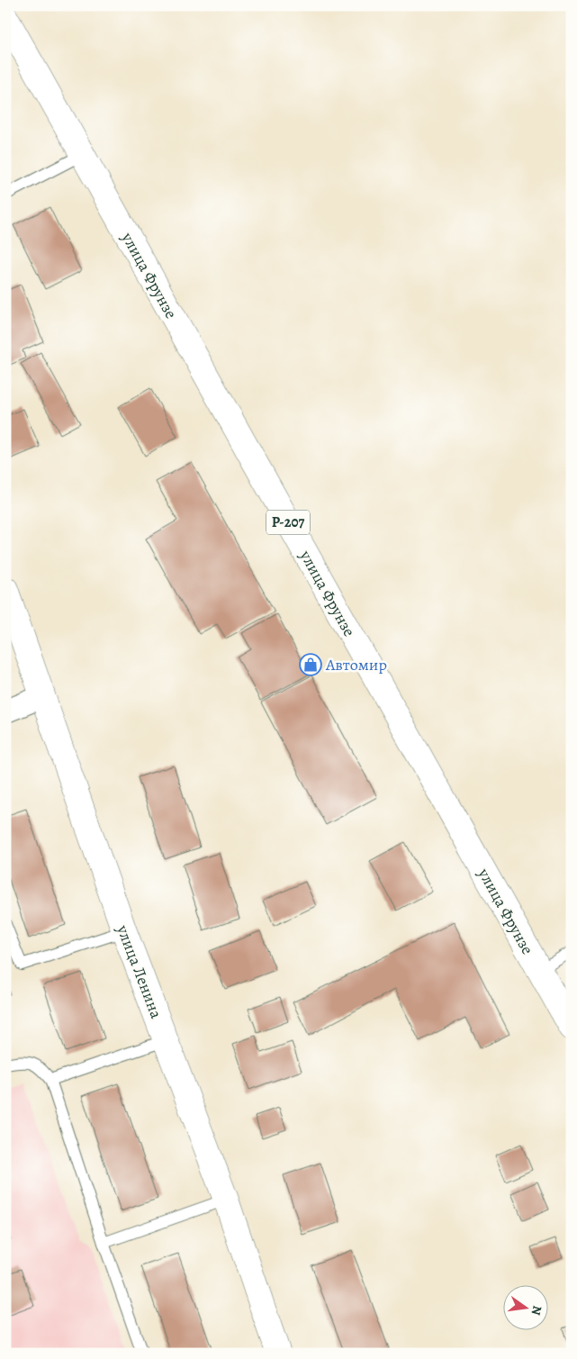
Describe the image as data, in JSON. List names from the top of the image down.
{
  "streets": {
    "main road": ["улица Фрунзе", "Р-207", "улица Ленина"]
  },
  "places": {
    "shop": ["Автомир"]
  },
  "north": "right"
}
